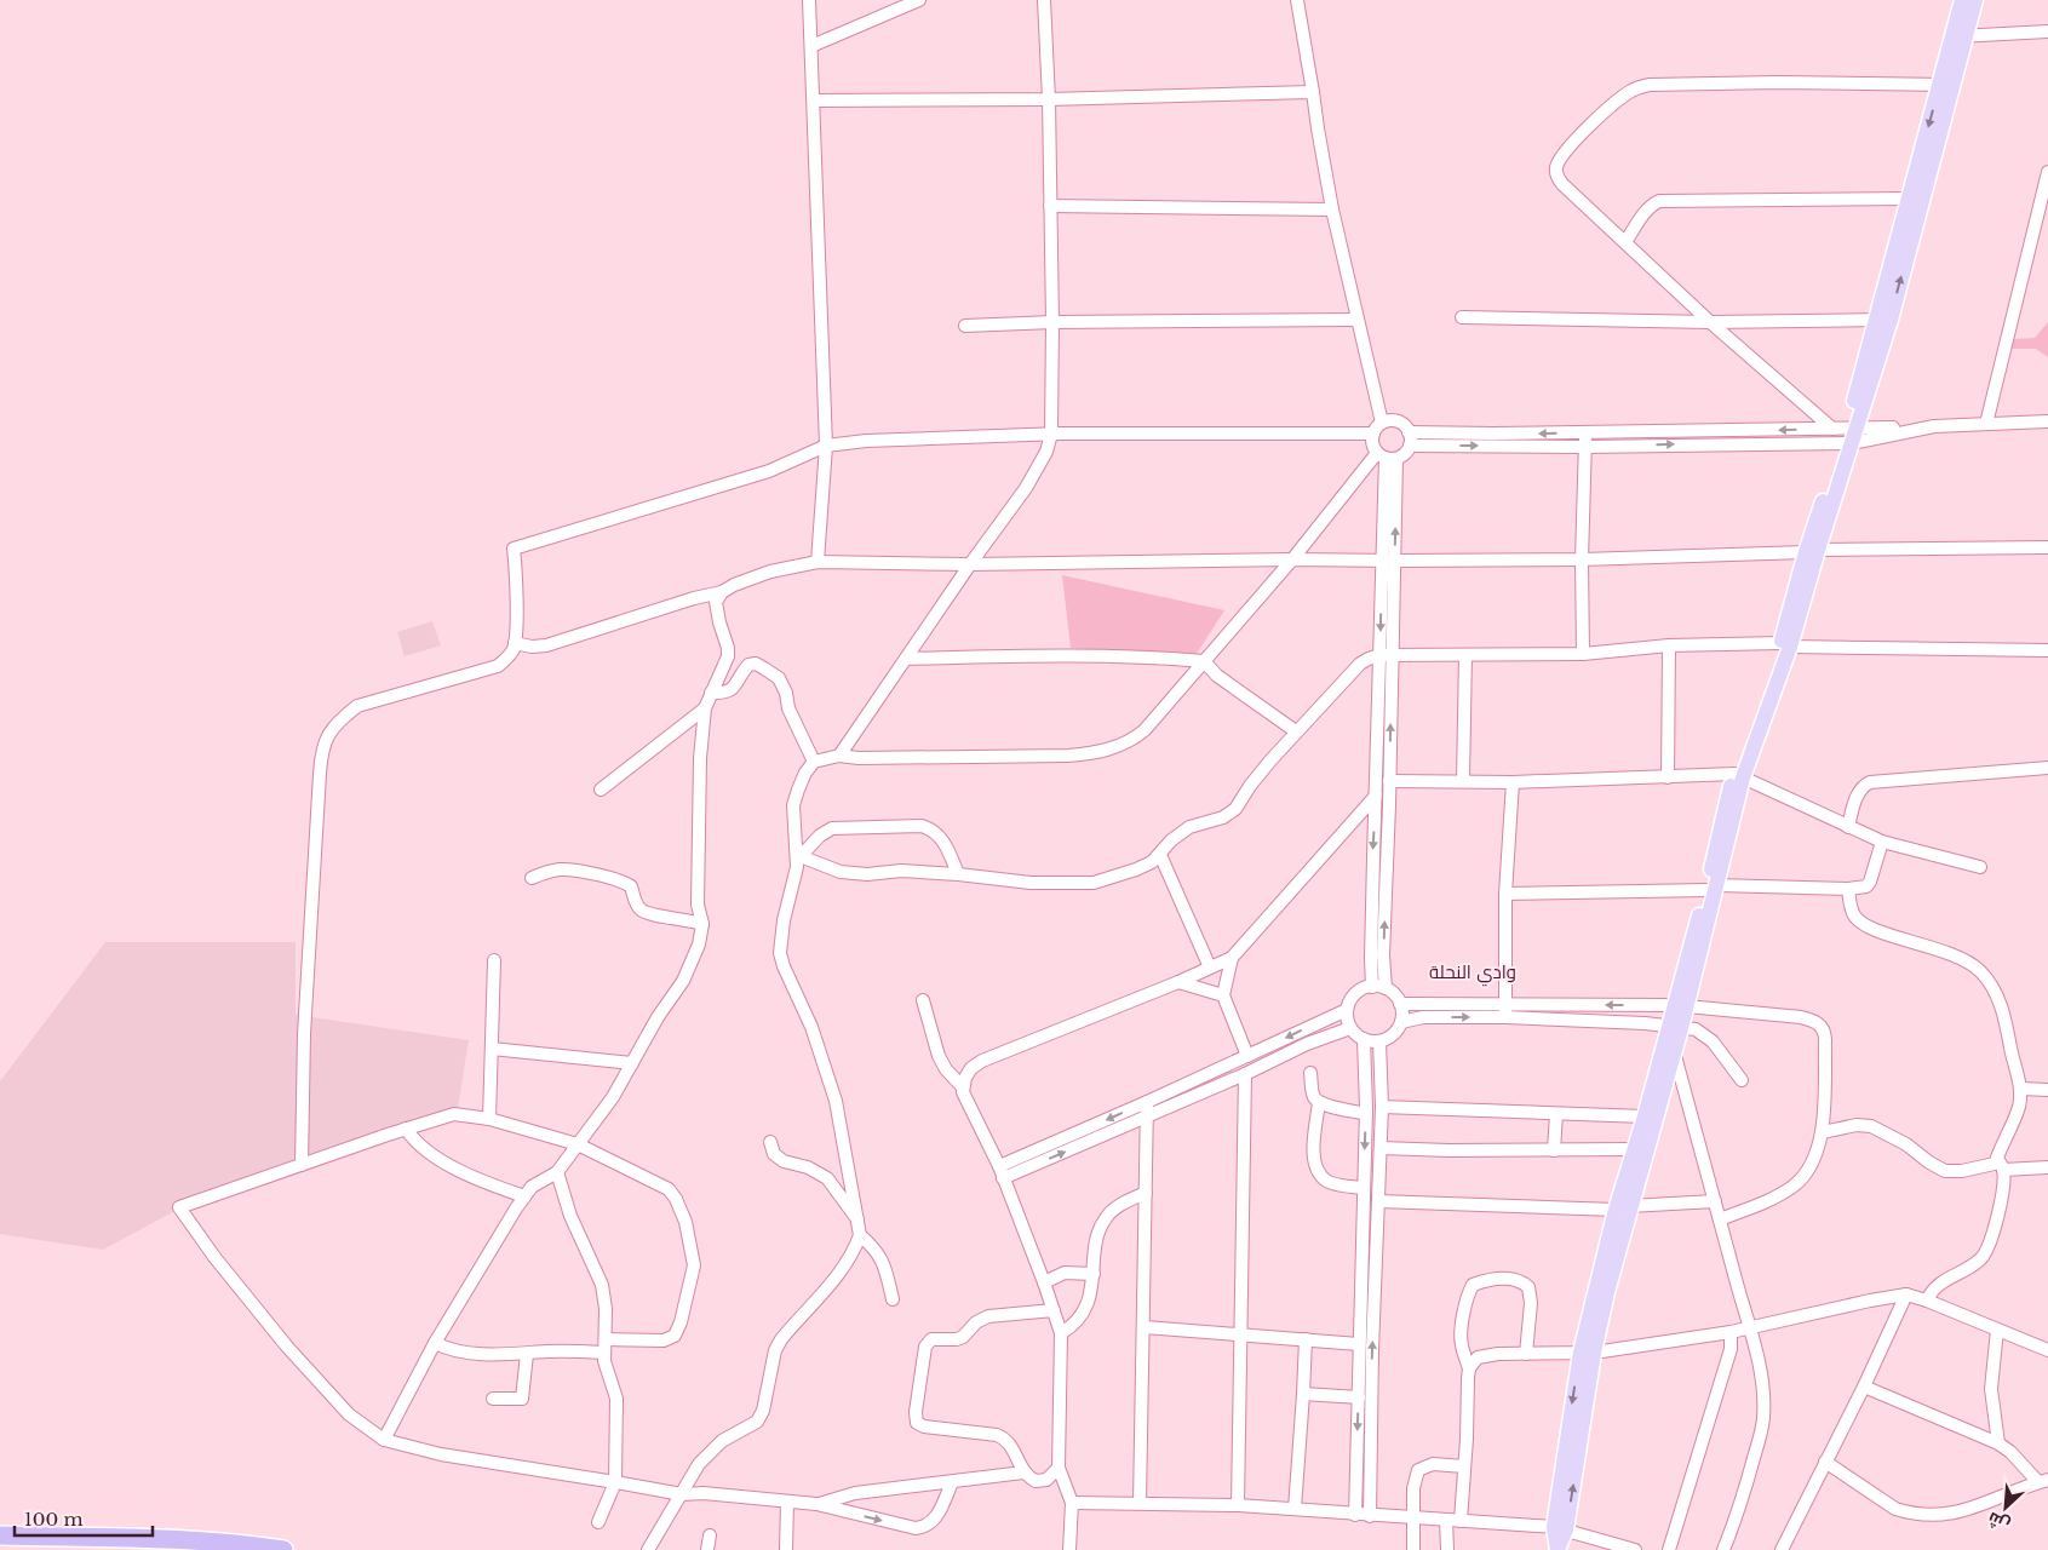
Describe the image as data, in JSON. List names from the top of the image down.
{
  "districts": ["وادي النحلة"],
  "scale_bar": "100 m",
  "north": "bottom left"
}
